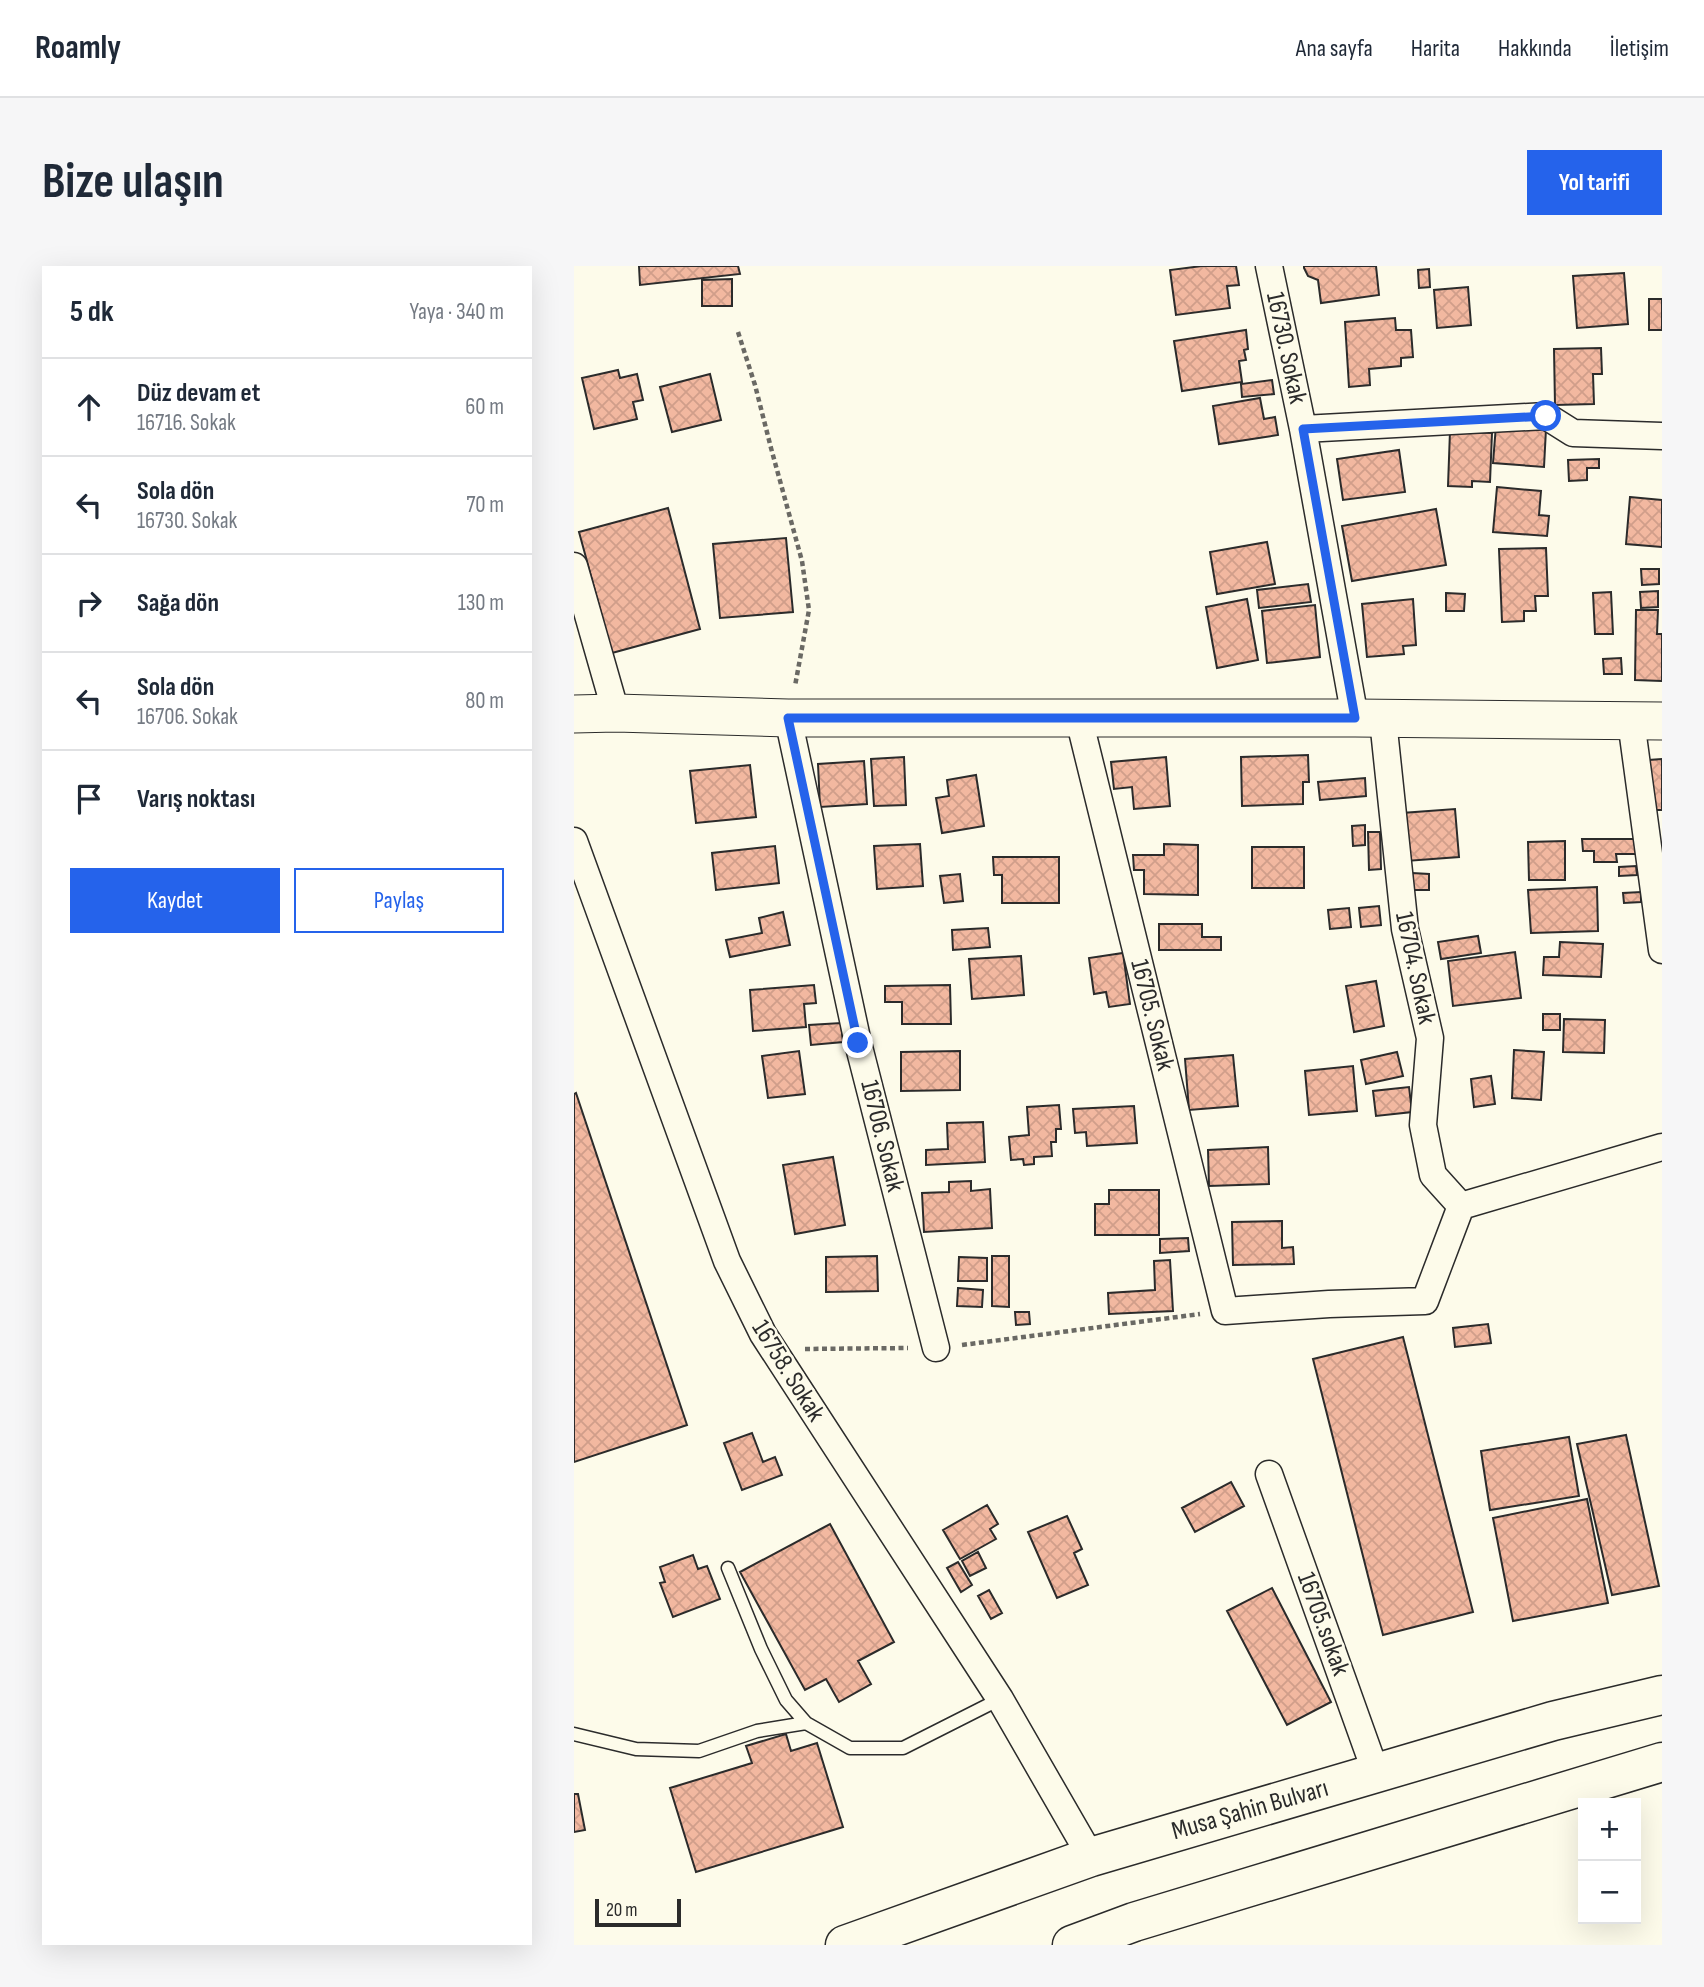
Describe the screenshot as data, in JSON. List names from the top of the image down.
{
  "streets": {
    "highway": ["Musa Şahin Bulvarı"],
    "street": [
      "16730. Sokak",
      "16704. Sokak",
      "16705. Sokak",
      "16706. Sokak",
      "16758. Sokak",
      "16705.sokak"
    ]
  },
  "crossings": [
    ["16730. Sokak", "16704. Sokak"],
    ["16758. Sokak", "Musa Şahin Bulvarı"],
    ["16705.sokak", "Musa Şahin Bulvarı"]
  ],
  "scale_bar": "20 m",
  "page": {
    "header": "Roamly",
    "nav": [
      "Ana sayfa",
      "Harita",
      "Hakkında",
      "İletişim"
    ],
    "buttons": [
      "Yol tarifi",
      ["Kaydet", "Paylaş"]
    ],
    "title": "Bize ulaşın",
    "heading": ["5 dk", "Yaya · 340 m"],
    "list": [
      ["Düz devam et", "16716. Sokak", "60 m"],
      ["Sola dön", "16730. Sokak", "70 m"],
      ["Sağa dön", "130 m"],
      ["Sola dön", "16706. Sokak", "80 m"],
      "Varış noktası"
    ],
    "map_buttons": ["+", "−"],
    "scale": "20 m"
  }
}
